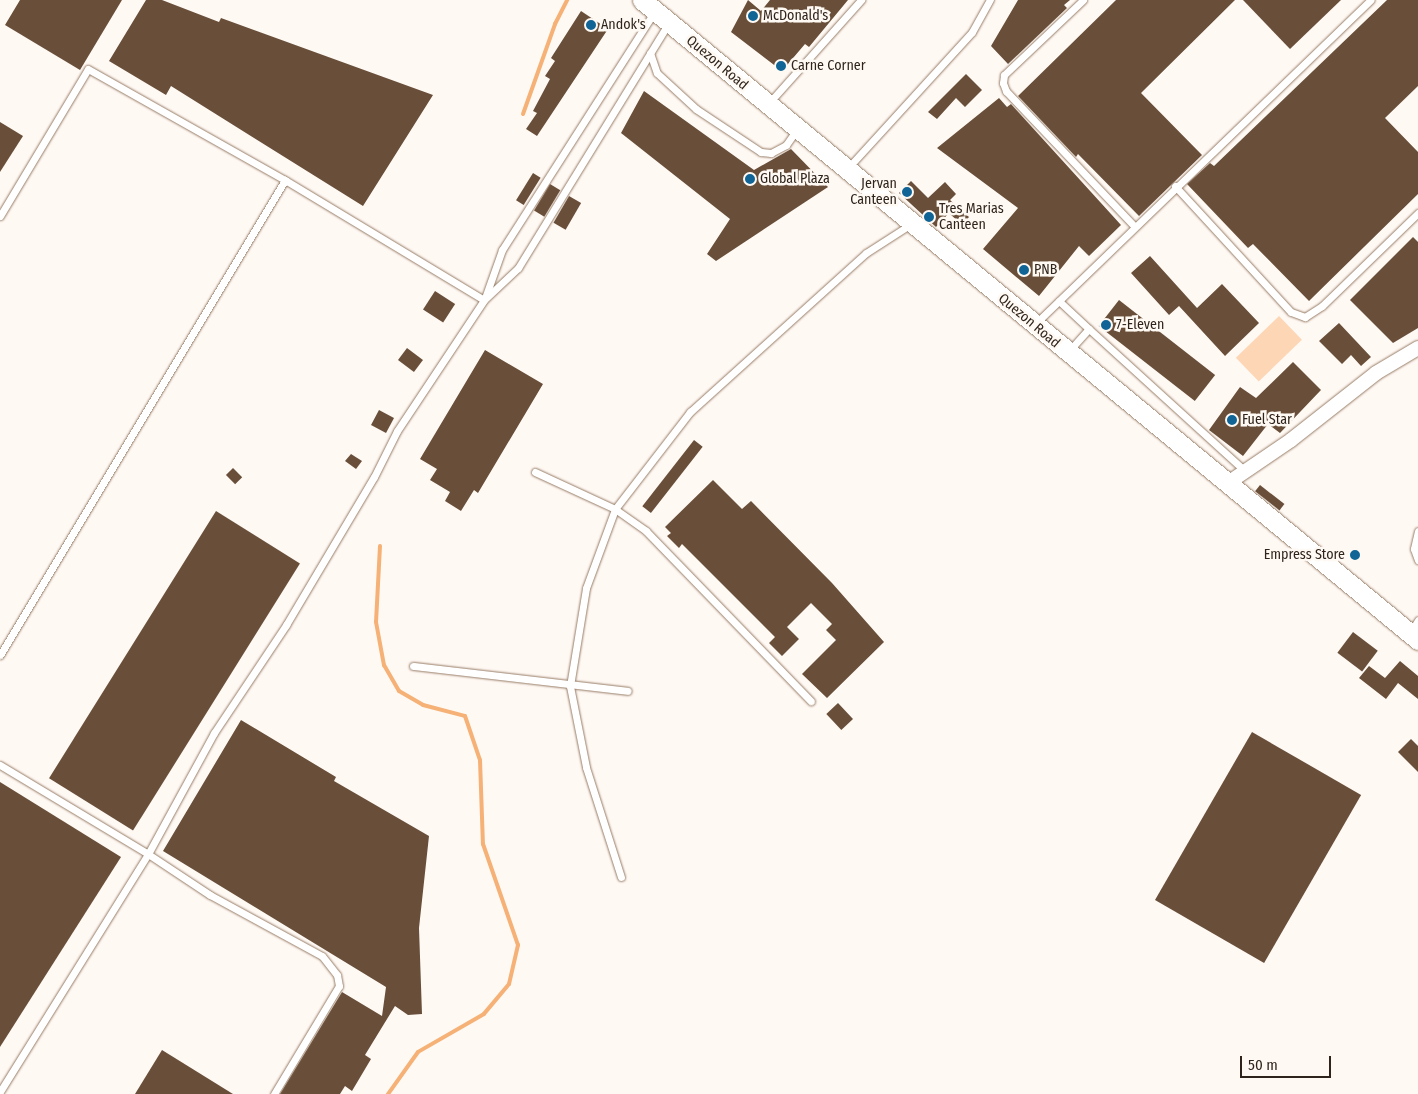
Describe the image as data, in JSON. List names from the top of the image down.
{
  "streets": {
    "main road": ["Quezon Road"]
  },
  "places": [
    "McDonald's",
    "Andok's",
    "Carne Corner",
    "Global Plaza",
    "Jervan Canteen",
    "Tres Marias Canteen",
    "PNB",
    "7-Eleven",
    "Fuel Star",
    "Empress Store"
  ],
  "scale_bar": "50 m"
}
